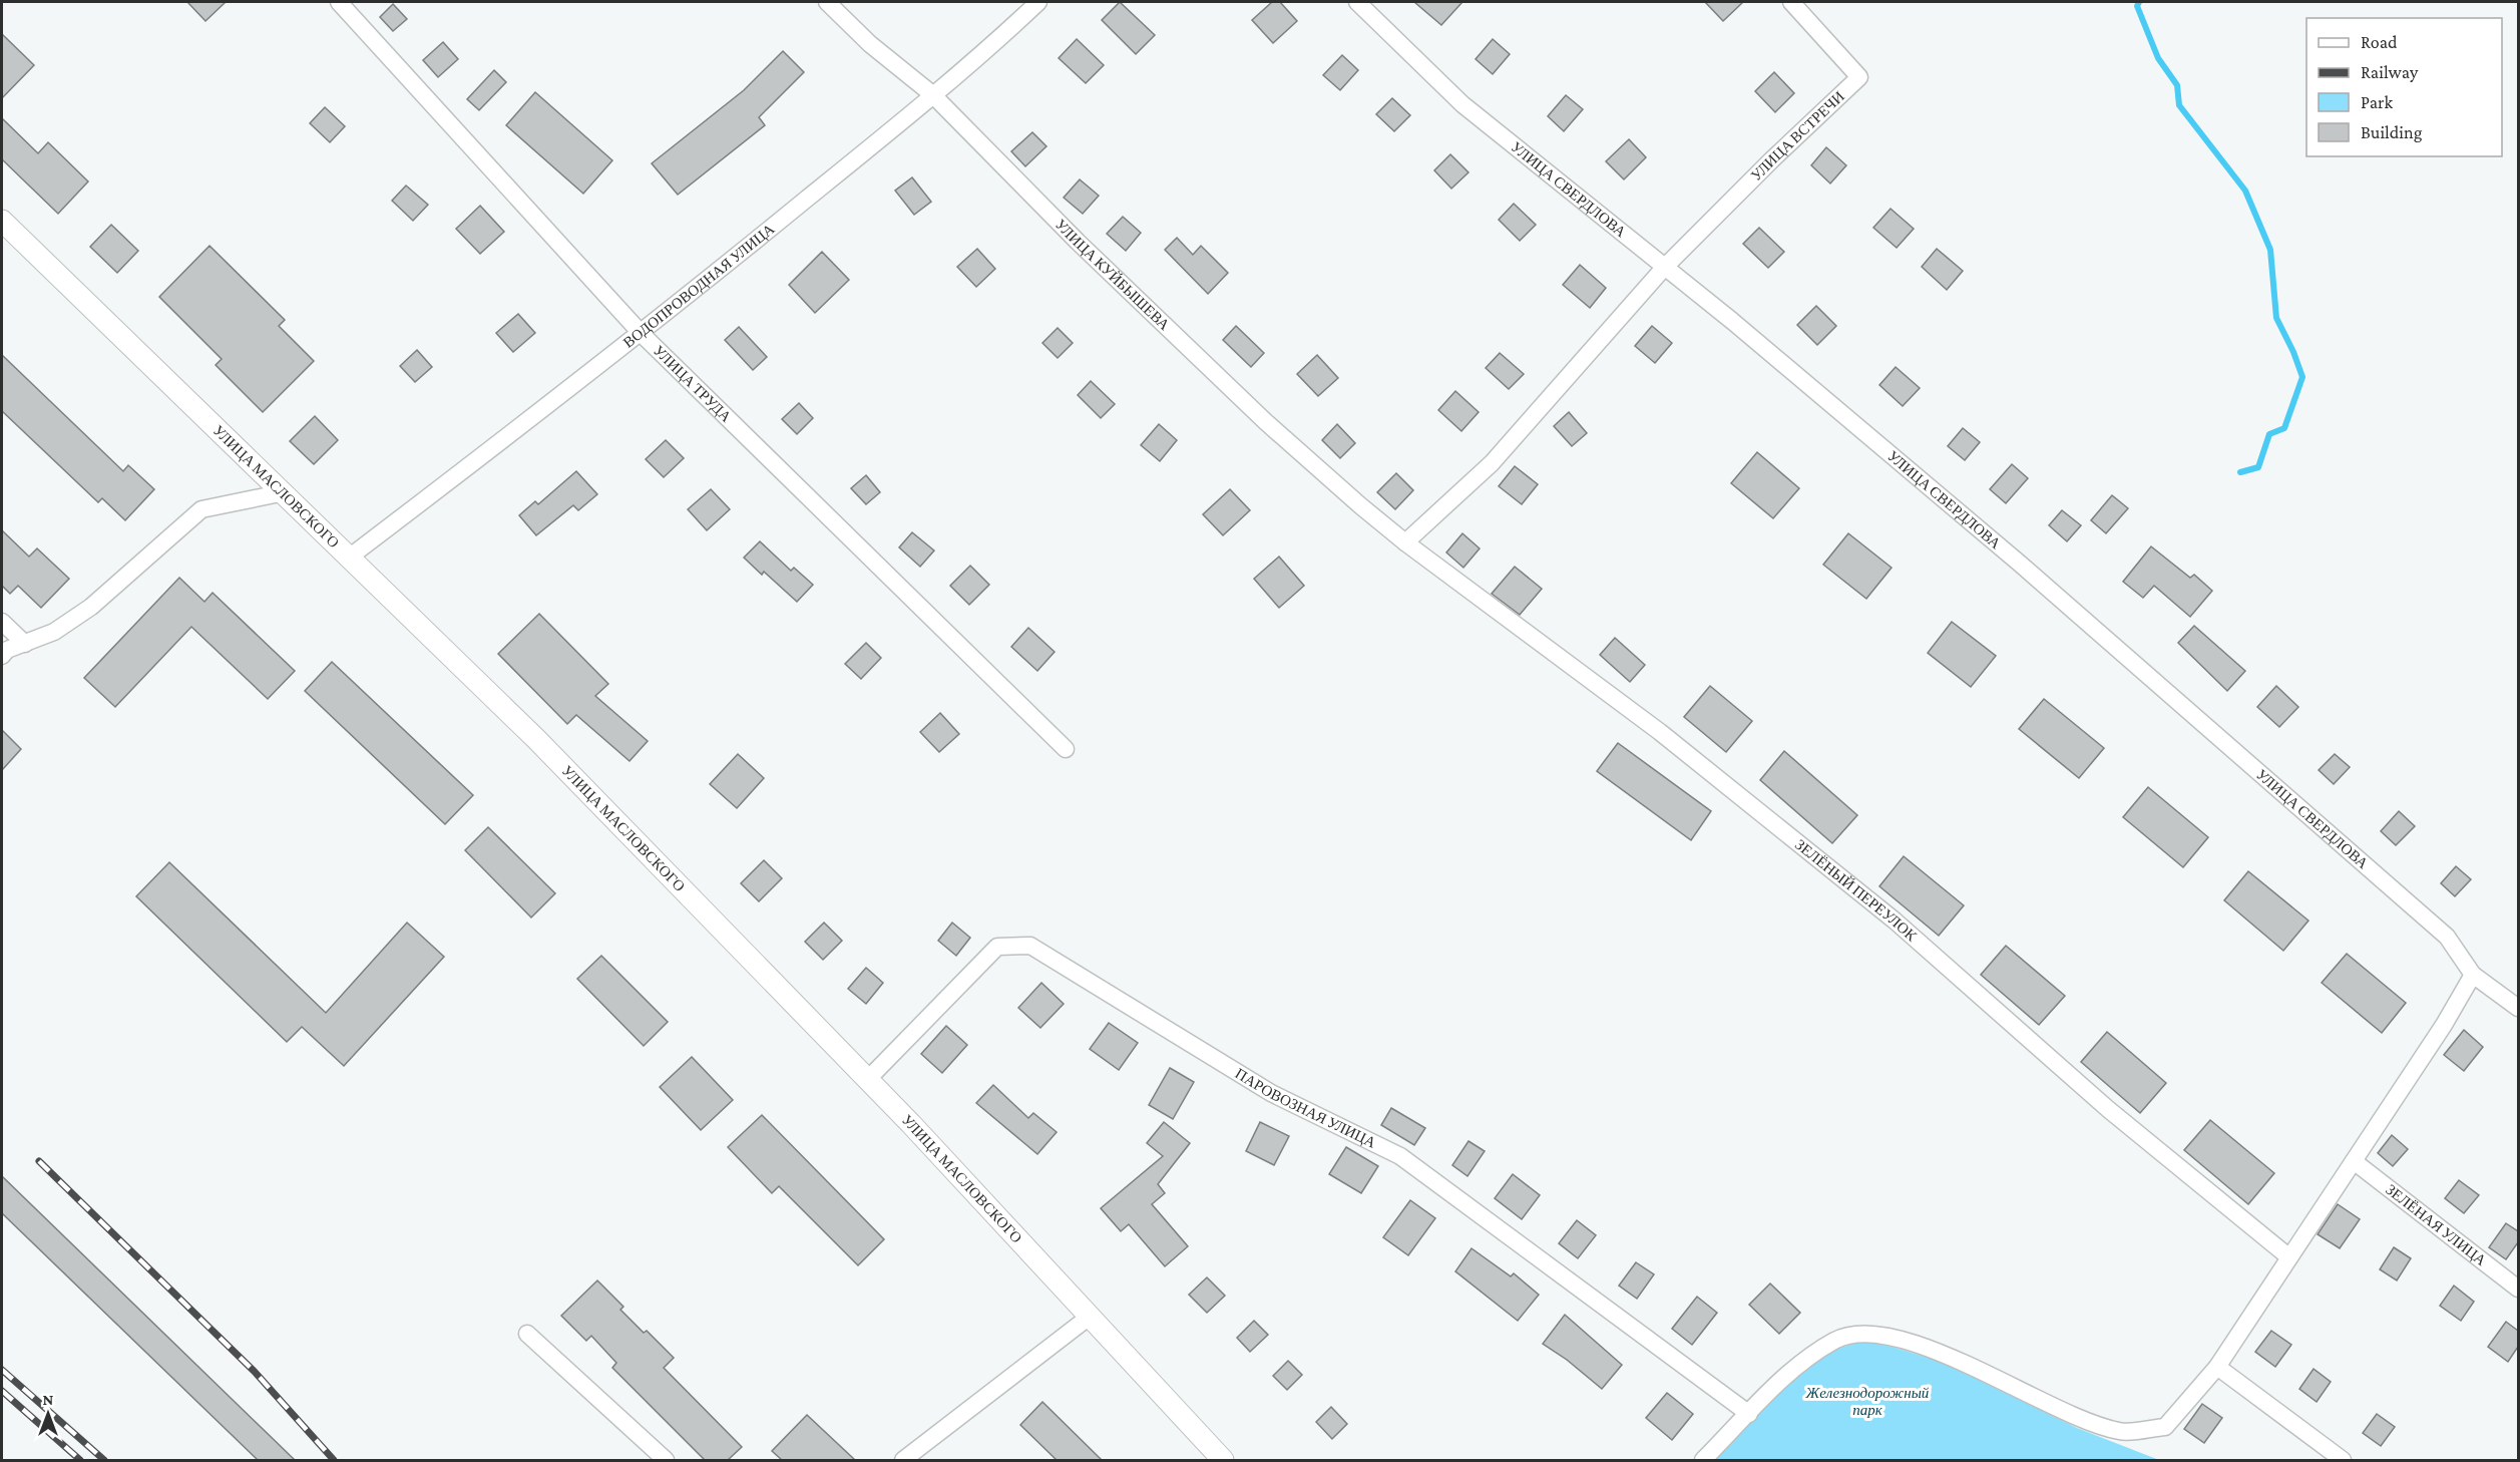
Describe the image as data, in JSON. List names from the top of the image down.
{
  "streets": {
    "street": [
      "УЛИЦА ВСТРЕЧИ",
      "УЛИЦА СВЕРДЛОВА",
      "УЛИЦА КУЙБЫШЕВА",
      "ВОДОПРОВОДНАЯ УЛИЦА",
      "УЛИЦА ТРУДА",
      "УЛИЦА МАСЛОВСКОГО",
      "ЗЕЛЁНЫЙ ПЕРЕУЛОК",
      "ПАРОВОЗНАЯ УЛИЦА",
      "ЗЕЛЁНАЯ УЛИЦА"
    ]
  },
  "crossings": [
    ["УЛИЦА ВСТРЕЧИ", "УЛИЦА СВЕРДЛОВА"],
    ["УЛИЦА КУЙБЫШЕВА", "ВОДОПРОВОДНАЯ УЛИЦА"],
    ["УЛИЦА КУЙБЫШЕВА", "ЗЕЛЁНЫЙ ПЕРЕУЛОК"],
    ["ВОДОПРОВОДНАЯ УЛИЦА", "УЛИЦА ТРУДА"],
    ["ВОДОПРОВОДНАЯ УЛИЦА", "УЛИЦА МАСЛОВСКОГО"],
    ["УЛИЦА МАСЛОВСКОГО", "ПАРОВОЗНАЯ УЛИЦА"]
  ],
  "parks": ["Железнодорожный парк"],
  "legend": [
    "Road",
    "Railway",
    "Park",
    "Building"
  ],
  "north": "top"
}
